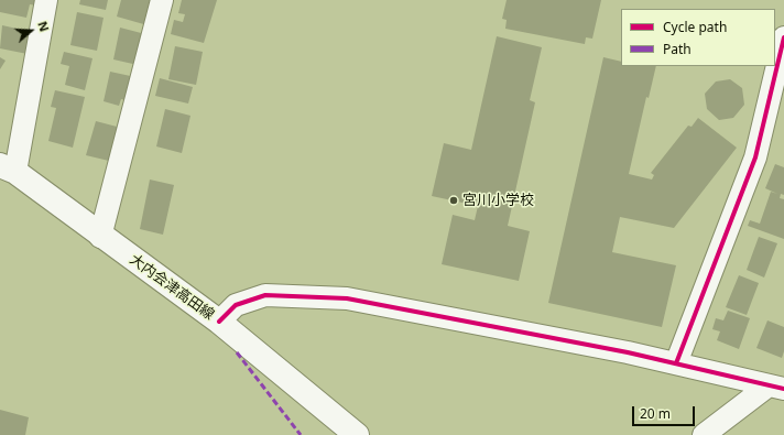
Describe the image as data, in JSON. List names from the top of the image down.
{
  "streets": {
    "main road": ["大内会津高田線"]
  },
  "places": ["宮川小学校"],
  "legend": ["Cycle path", "Path"],
  "scale_bar": "20 m",
  "north": "right"
}
